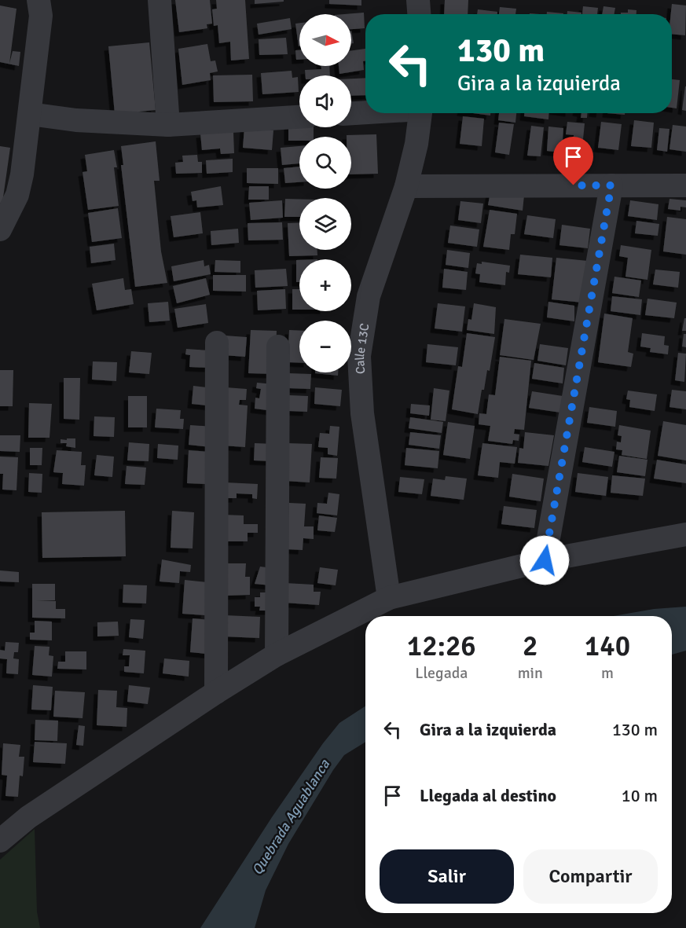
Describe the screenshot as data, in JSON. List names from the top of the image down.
{
  "streets": {
    "street": ["Calle 13C"]
  },
  "water": ["Quebrada Aguablanca"],
  "north": "right",
  "page": {
    "map_buttons": ["+", "−"],
    "turn": ["130 m", "Gira a la izquierda"],
    "eta": [
      "12:26",
      "Llegada",
      "2",
      "min",
      "140",
      "m"
    ],
    "list": [
      {
        "name": "Gira a la izquierda",
        "value": "130 m"
      },
      {
        "name": "Llegada al destino",
        "value": "10 m"
      }
    ],
    "buttons": ["Salir", "Compartir"]
  }
}
